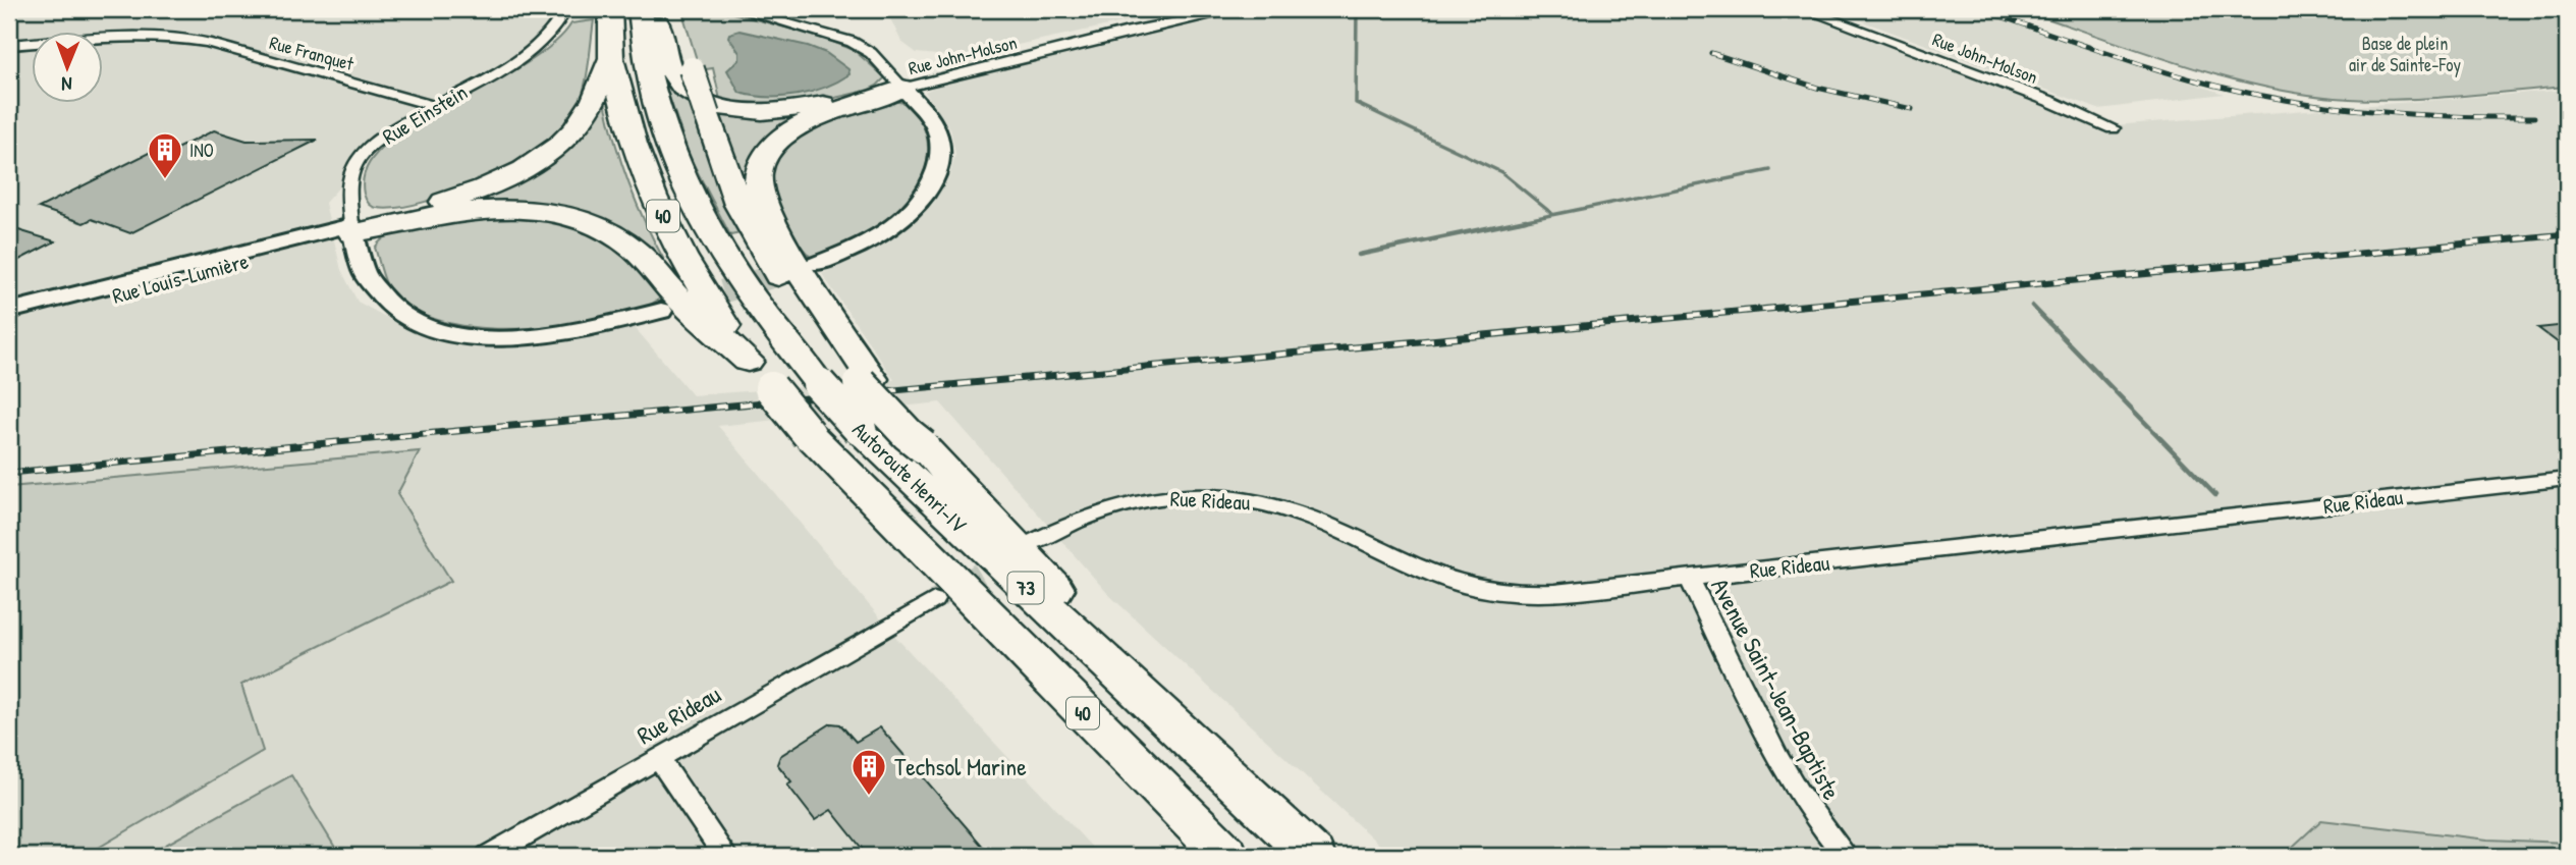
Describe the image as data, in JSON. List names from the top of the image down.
{
  "streets": {
    "highway": ["40", "Autoroute Henri-IV", "73"],
    "street": [
      "Rue Franquet",
      "Rue John-Molson",
      "Rue Einstein",
      "Rue Louis-Lumière",
      "Rue Rideau",
      "Avenue Saint-Jean-Baptiste"
    ]
  },
  "crossings": [
    ["Rue Franquet", "Rue Einstein"],
    ["Rue Einstein", "Rue Louis-Lumière"],
    ["Rue Rideau", "Avenue Saint-Jean-Baptiste"]
  ],
  "parks": ["Base de plein air de Sainte-Foy"],
  "places": {
    "building": ["INO", "Techsol Marine"]
  },
  "north": "bottom"
}
